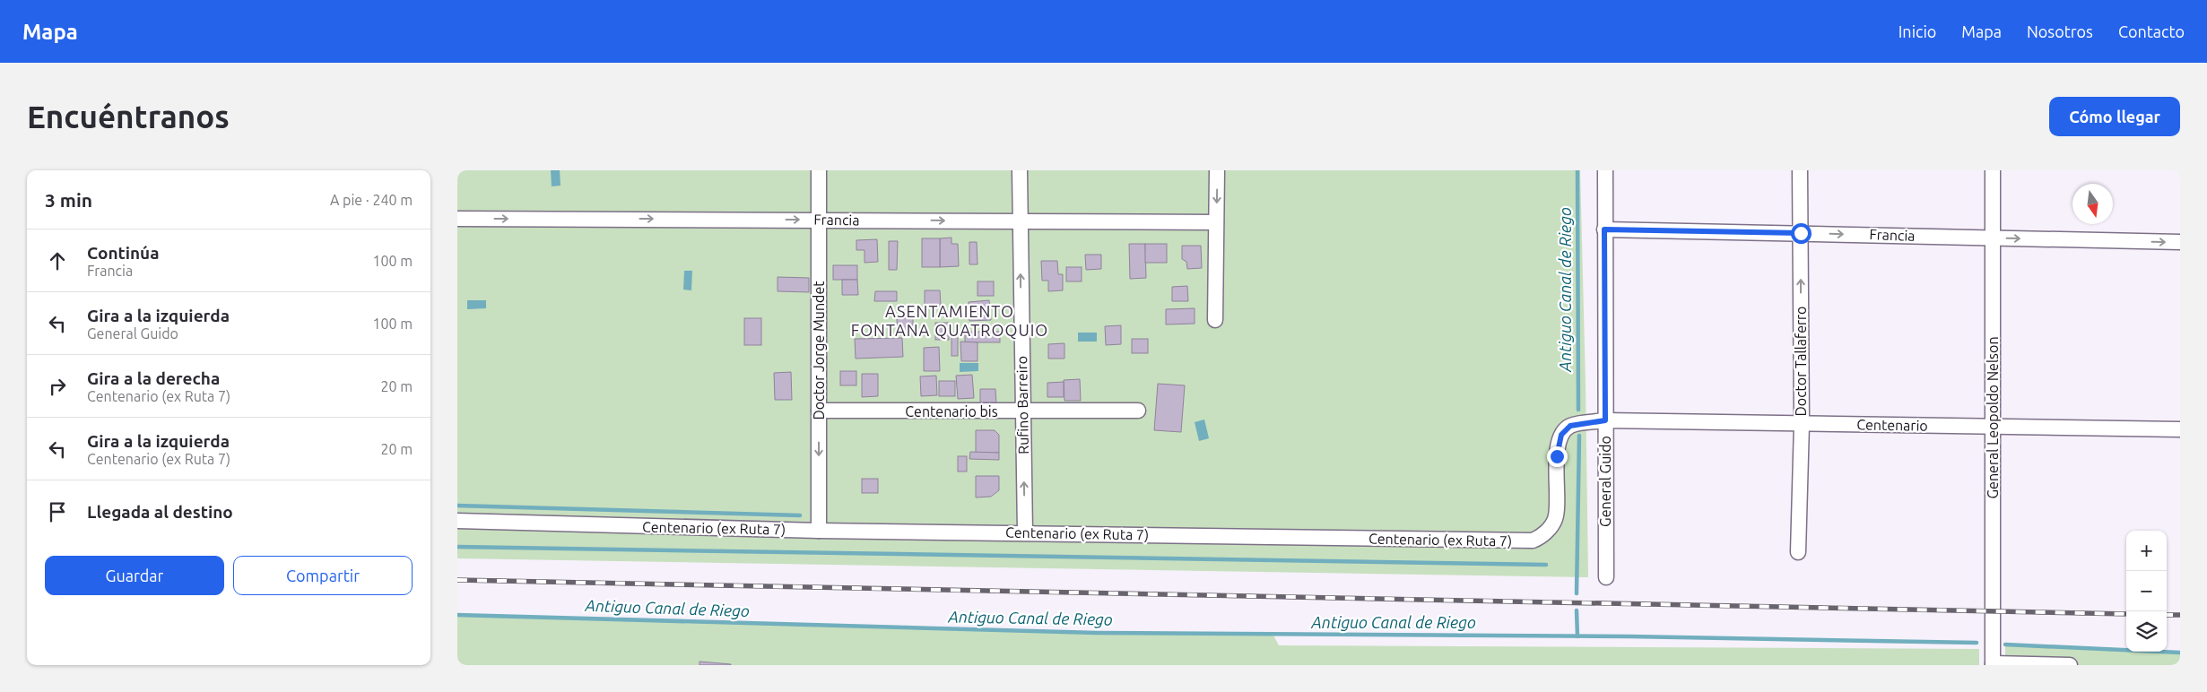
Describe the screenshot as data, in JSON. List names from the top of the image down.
{
  "streets": {
    "street": [
      "Francia",
      "Doctor Jorge Mundet",
      "Doctor Tallaferro",
      "Rufino Barreiro",
      "Centenario bis",
      "General Leopoldo Nelson",
      "Centenario",
      "General Guido",
      "Centenario (ex Ruta 7)"
    ]
  },
  "crossings": [
    ["Francia", "Doctor Jorge Mundet"],
    ["Francia", "Doctor Tallaferro"],
    ["Francia", "Rufino Barreiro"],
    ["Francia", "General Leopoldo Nelson"],
    ["Francia", "General Guido"],
    ["Doctor Jorge Mundet", "Centenario bis"],
    ["Doctor Jorge Mundet", "Centenario (ex Ruta 7)"],
    ["Doctor Tallaferro", "Centenario"],
    ["Rufino Barreiro", "Centenario bis"],
    ["Rufino Barreiro", "Centenario (ex Ruta 7)"],
    ["General Leopoldo Nelson", "Centenario"],
    ["Centenario", "General Guido"],
    ["Centenario", "Centenario (ex Ruta 7)"],
    ["General Guido", "Centenario (ex Ruta 7)"]
  ],
  "one_way": ["Francia", "Doctor Tallaferro", "Rufino Barreiro"],
  "districts": ["ASENTAMIENTO FONTANA QUATROQUIO"],
  "water": ["Antiguo Canal de Riego"],
  "north": "bottom",
  "page": {
    "header": "Mapa",
    "nav": [
      "Inicio",
      "Mapa",
      "Nosotros",
      "Contacto"
    ],
    "buttons": [
      "Cómo llegar",
      ["Guardar", "Compartir"]
    ],
    "title": "Encuéntranos",
    "heading": ["3 min", "A pie · 240 m"],
    "list": [
      ["Continúa", "Francia", "100 m"],
      ["Gira a la izquierda", "General Guido", "100 m"],
      ["Gira a la derecha", "Centenario (ex Ruta 7)", "20 m"],
      ["Gira a la izquierda", "Centenario (ex Ruta 7)", "20 m"],
      "Llegada al destino"
    ],
    "map_buttons": ["+", "−"]
  }
}
